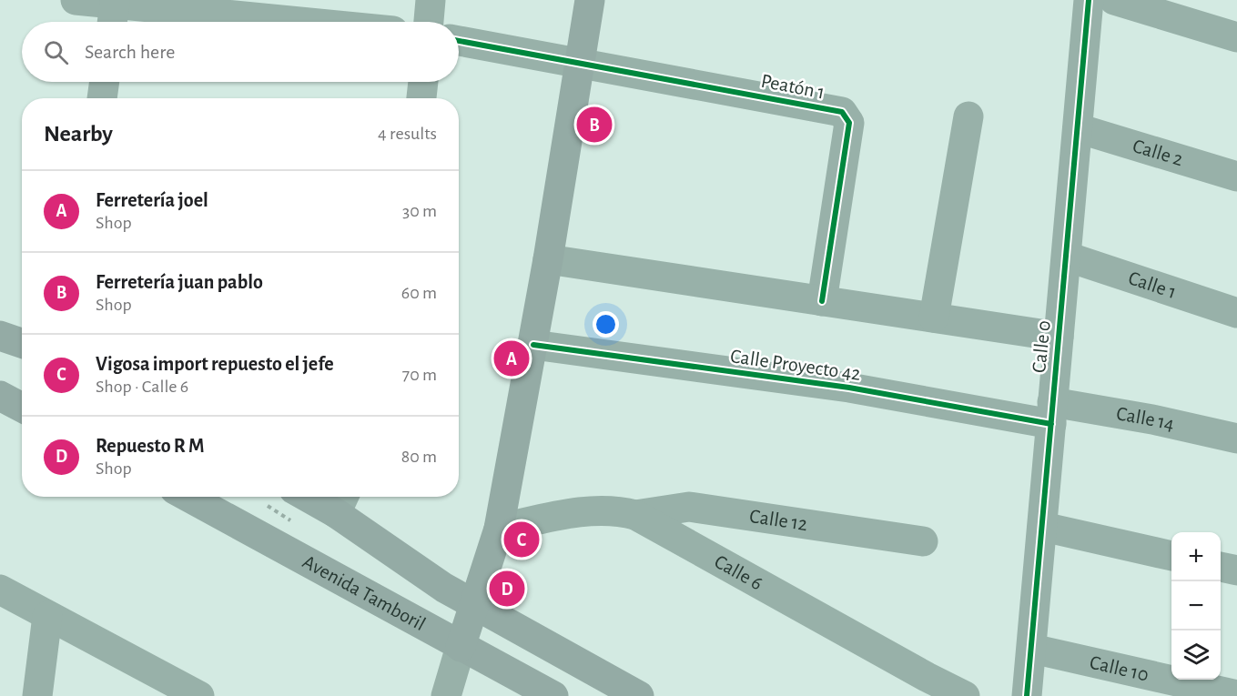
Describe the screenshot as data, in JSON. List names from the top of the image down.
{
  "streets": {
    "main road": ["Avenida Tamboril"],
    "street": [
      "Peatón 1",
      "Calle 2",
      "Calle 1",
      "Calle 0",
      "Calle Proyecto 42",
      "Calle 14",
      "Calle 12",
      "Calle 6",
      "Calle 10"
    ]
  },
  "crossings": [
    ["Calle 2", "Calle 0"],
    ["Calle 1", "Calle 0"],
    ["Calle 0", "Calle Proyecto 42"],
    ["Calle 0", "Calle 14"],
    ["Calle 0", "Calle 10"],
    ["Calle Proyecto 42", "Calle 14"],
    ["Calle 12", "Calle 6"]
  ],
  "page": {
    "search": "Search here",
    "heading": ["Nearby", "4 results"],
    "pins": [
      "B",
      "A",
      "C",
      "D"
    ],
    "list": [
      {
        "mark": "A",
        "name": "Ferretería joel",
        "note": "Shop",
        "value": "30 m"
      },
      {
        "mark": "B",
        "name": "Ferretería juan pablo",
        "note": "Shop",
        "value": "60 m"
      },
      {
        "mark": "C",
        "name": "Vigosa import repuesto el jefe",
        "note": "Shop · Calle 6",
        "value": "70 m"
      },
      {
        "mark": "D",
        "name": "Repuesto R M",
        "note": "Shop",
        "value": "80 m"
      }
    ],
    "map_buttons": ["+", "−"]
  }
}
